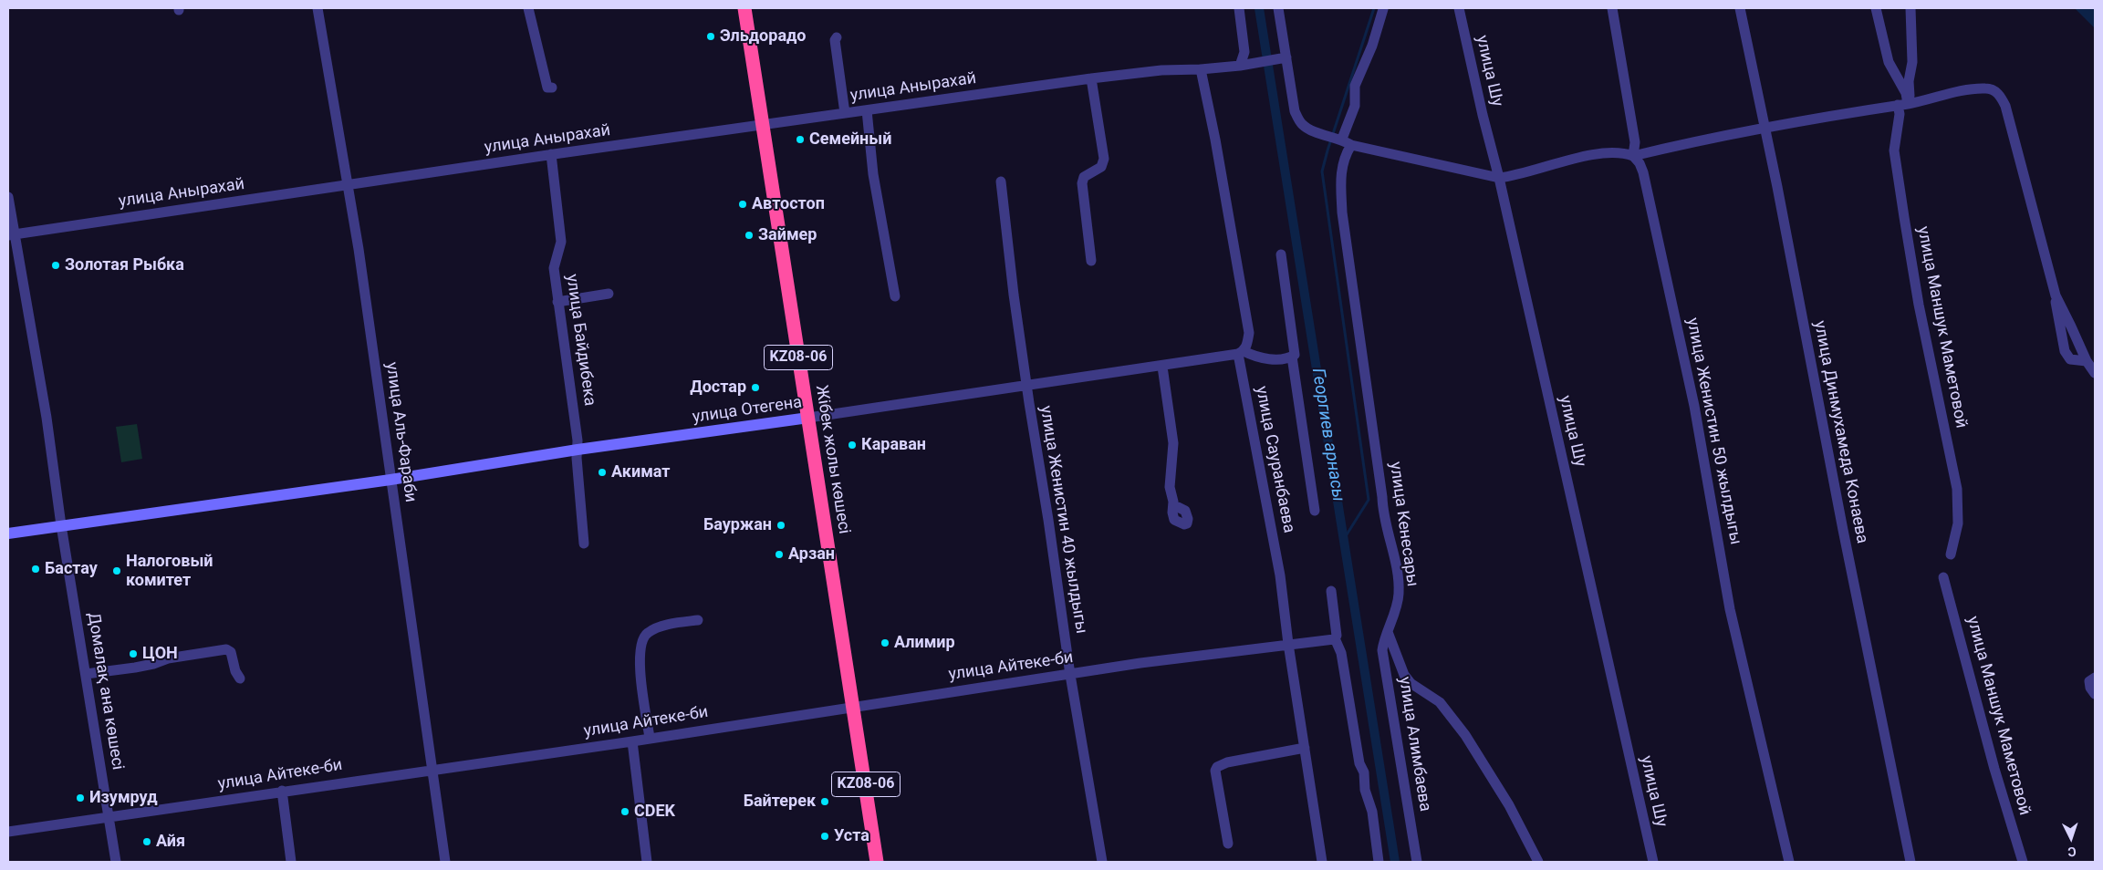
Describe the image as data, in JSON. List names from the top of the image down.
{
  "streets": {
    "highway": ["KZ08-06", "Жібек жолы көшесі"],
    "main road": ["улица Отегена"],
    "street": [
      "улица Шу",
      "улица Анырахай",
      "улица Маншук Маметовой",
      "улица Байдибека",
      "улица Женистин 50 жылдыгы",
      "улица Аль-Фараби",
      "улица Динмухамеда Конаева",
      "улица Сауранбаева",
      "улица Женистин 40 жылдыгы",
      "улица Кенесары",
      "улица Айтеке-би",
      "Домалақ ана көшесі",
      "улица Алимбаева"
    ]
  },
  "crossings": [
    ["улица Анырахай", "улица Байдибека"],
    ["улица Анырахай", "улица Аль-Фараби"],
    ["улица Анырахай", "Жібек жолы көшесі"],
    ["улица Анырахай", "улица Сауранбаева"],
    ["улица Анырахай", "Домалақ ана көшесі"],
    ["улица Байдибека", "улица Отегена"],
    ["улица Отегена", "улица Аль-Фараби"],
    ["улица Отегена", "Жібек жолы көшесі"],
    ["улица Отегена", "улица Сауранбаева"],
    ["улица Отегена", "улица Женистин 40 жылдыгы"],
    ["улица Отегена", "Домалақ ана көшесі"],
    ["улица Аль-Фараби", "улица Айтеке-би"],
    ["Жібек жолы көшесі", "улица Айтеке-би"],
    ["улица Сауранбаева", "улица Айтеке-би"],
    ["улица Женистин 40 жылдыгы", "улица Айтеке-би"],
    ["улица Кенесары", "улица Алимбаева"],
    ["улица Айтеке-би", "Домалақ ана көшесі"]
  ],
  "water": ["Георгиев арнасы"],
  "places": [
    "Эльдорадо",
    "Семейный",
    "Автостоп",
    "Займер",
    "Золотая Рыбка",
    "Достар",
    "Караван",
    "Акимат",
    "Бауржан",
    "Арзан",
    "Бастау",
    "Налоговый комитет",
    "Алимир",
    "ЦОН",
    "Изумруд",
    "Байтерек",
    "CDEK",
    "Уста",
    "Айя"
  ],
  "north": "bottom"
}
